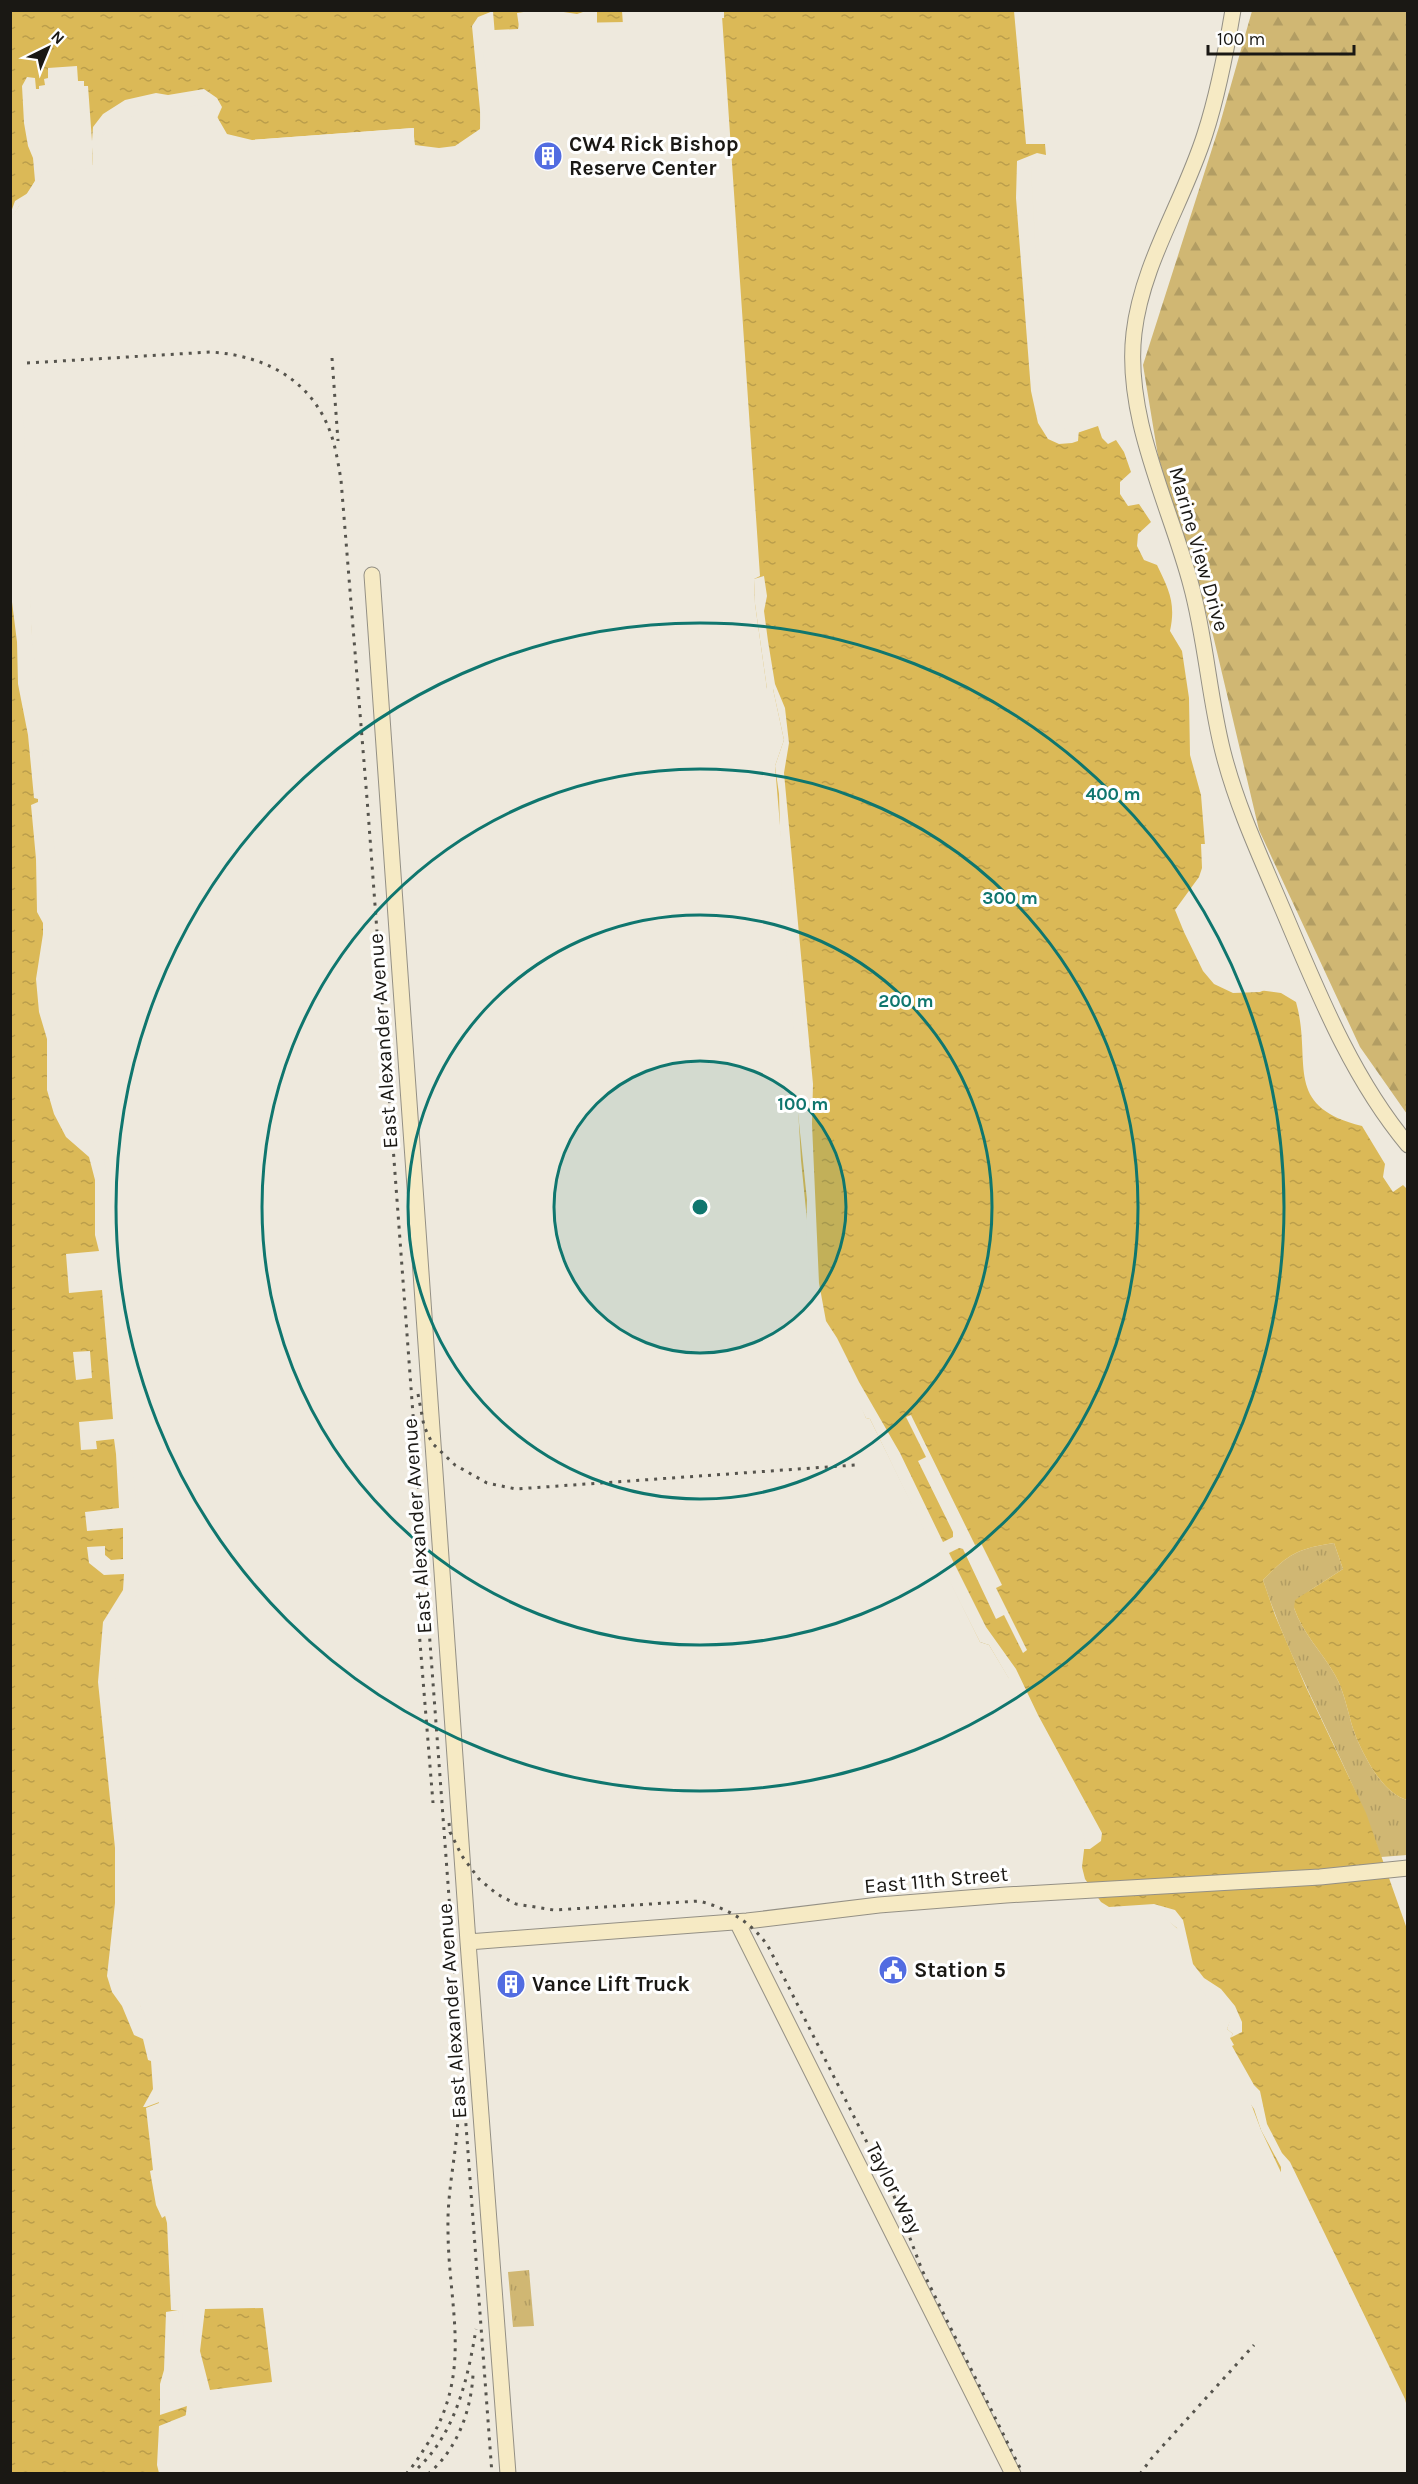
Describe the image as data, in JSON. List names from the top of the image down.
{
  "streets": {
    "street": [
      "Marine View Drive",
      "East Alexander Avenue",
      "East 11th Street",
      "Taylor Way"
    ]
  },
  "crossings": [
    ["East Alexander Avenue", "East 11th Street"],
    ["East 11th Street", "Taylor Way"]
  ],
  "places": {
    "building": ["CW4 Rick Bishop Reserve Center", "Vance Lift Truck"],
    "public building": ["Station 5"]
  },
  "scale_bar": "100 m",
  "north": "top right",
  "rings": [
    "400 m",
    "300 m",
    "200 m",
    "100 m"
  ]
}
